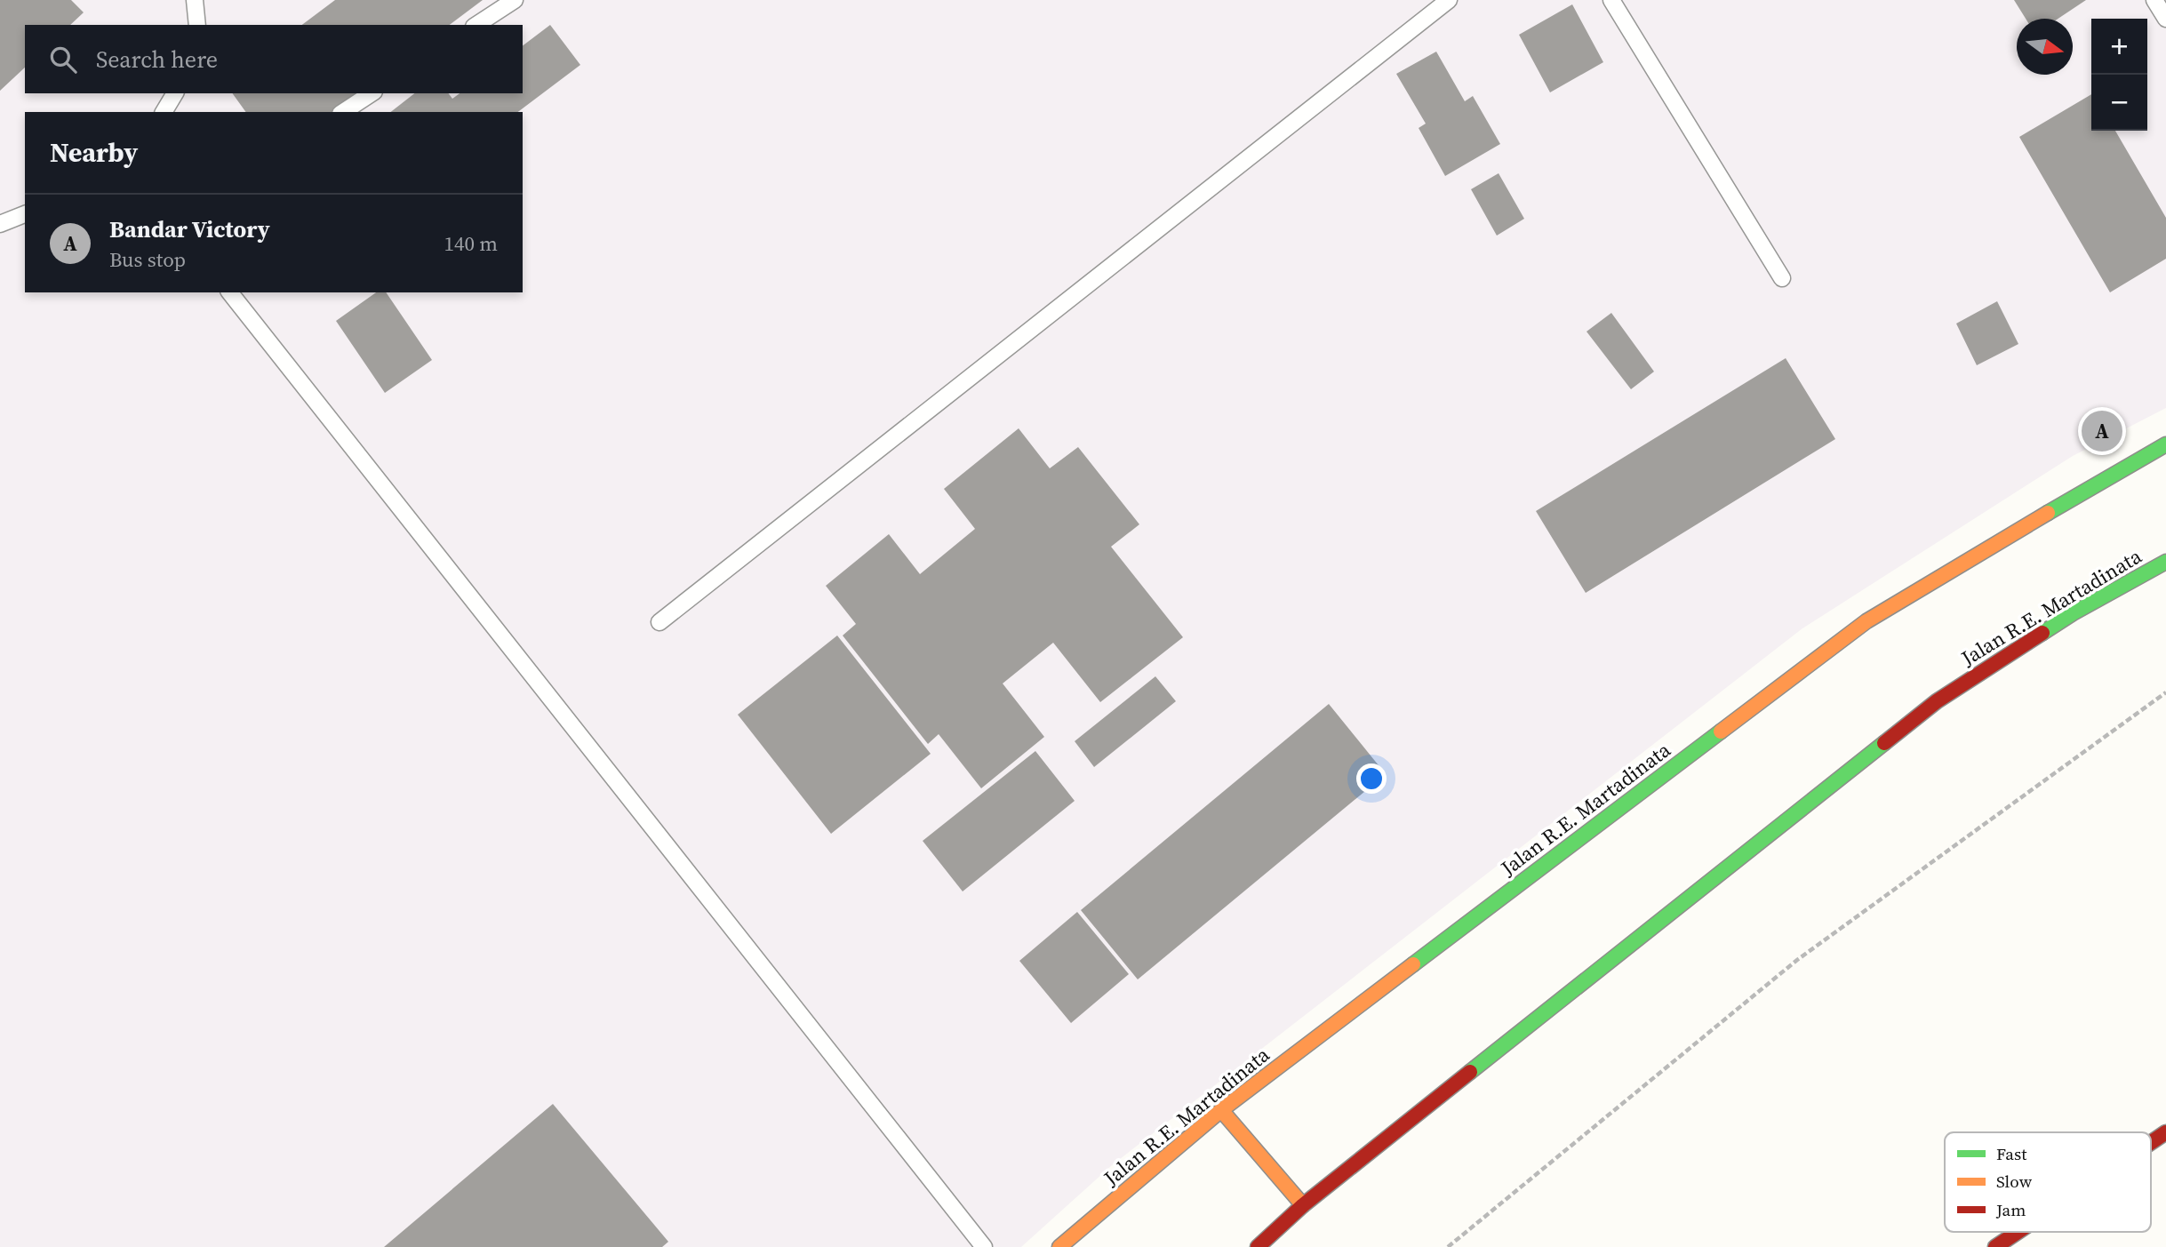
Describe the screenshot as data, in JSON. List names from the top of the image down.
{
  "streets": {
    "main road": ["Jalan R.E. Martadinata"]
  },
  "legend": ["Fast", "Slow", "Jam"],
  "north": "right",
  "page": {
    "map_buttons": ["+", "−"],
    "search": "Search here",
    "heading": "Nearby",
    "list": [
      {
        "mark": "A",
        "name": "Bandar Victory",
        "note": "Bus stop",
        "value": "140 m"
      }
    ],
    "pins": "A"
  }
}
